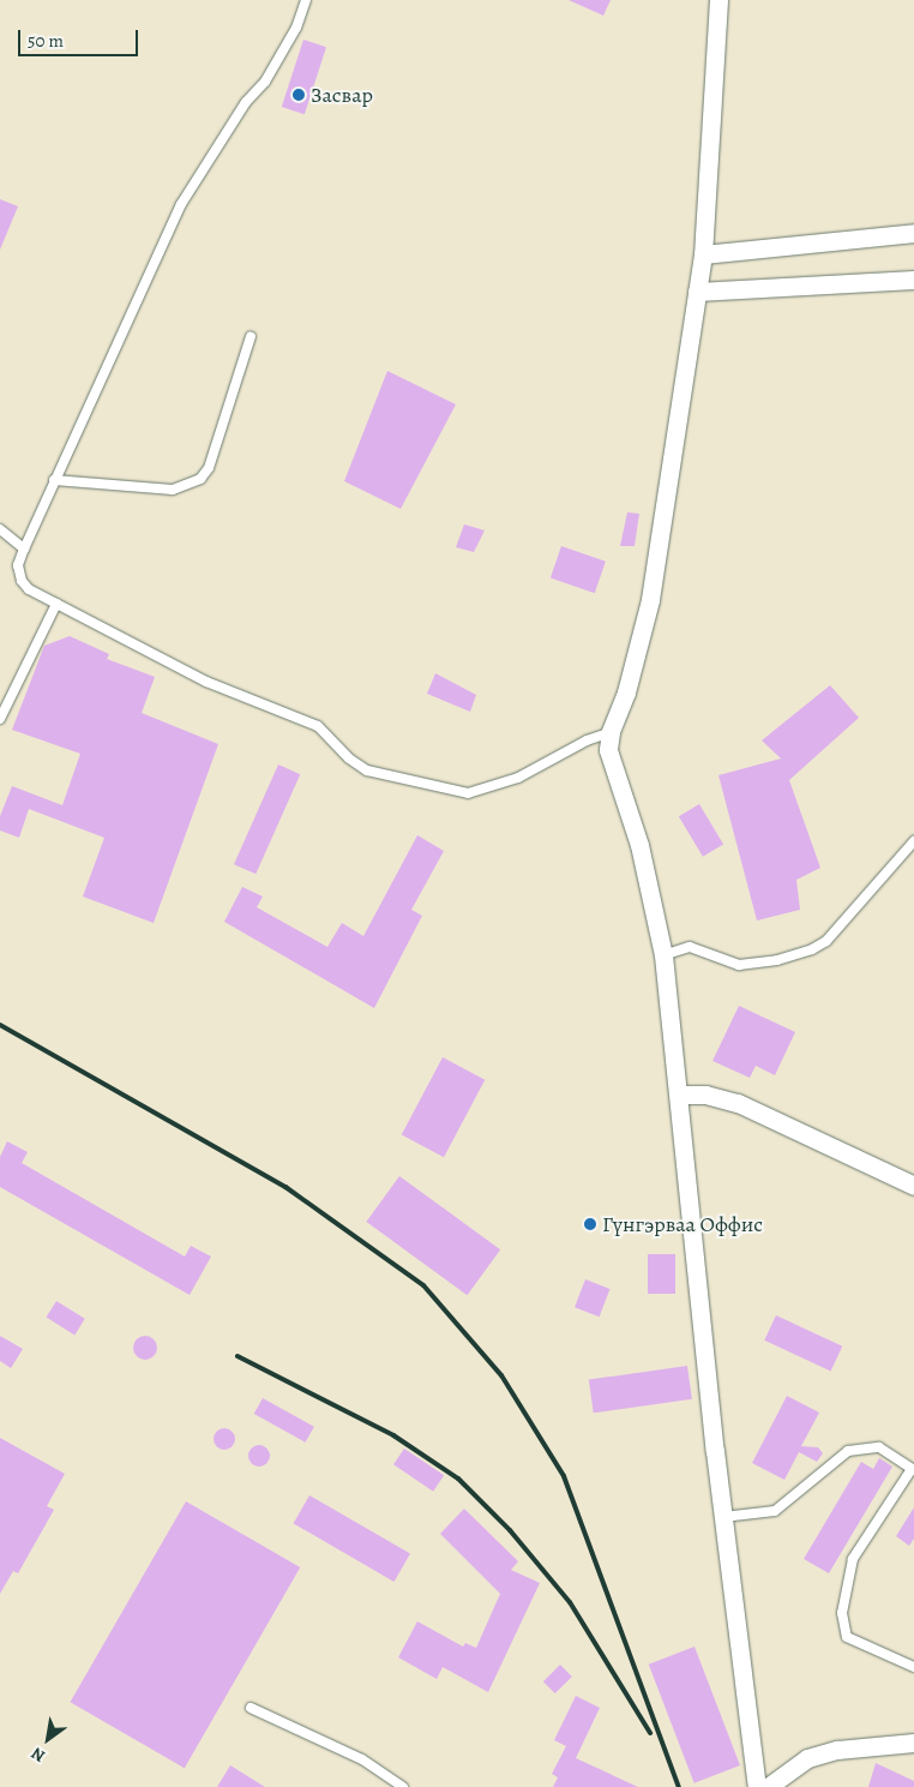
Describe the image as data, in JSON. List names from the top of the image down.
{
  "places": ["Засвар", "Гүнгэрваа Оффис"],
  "scale_bar": "50 m",
  "north": "bottom left"
}
